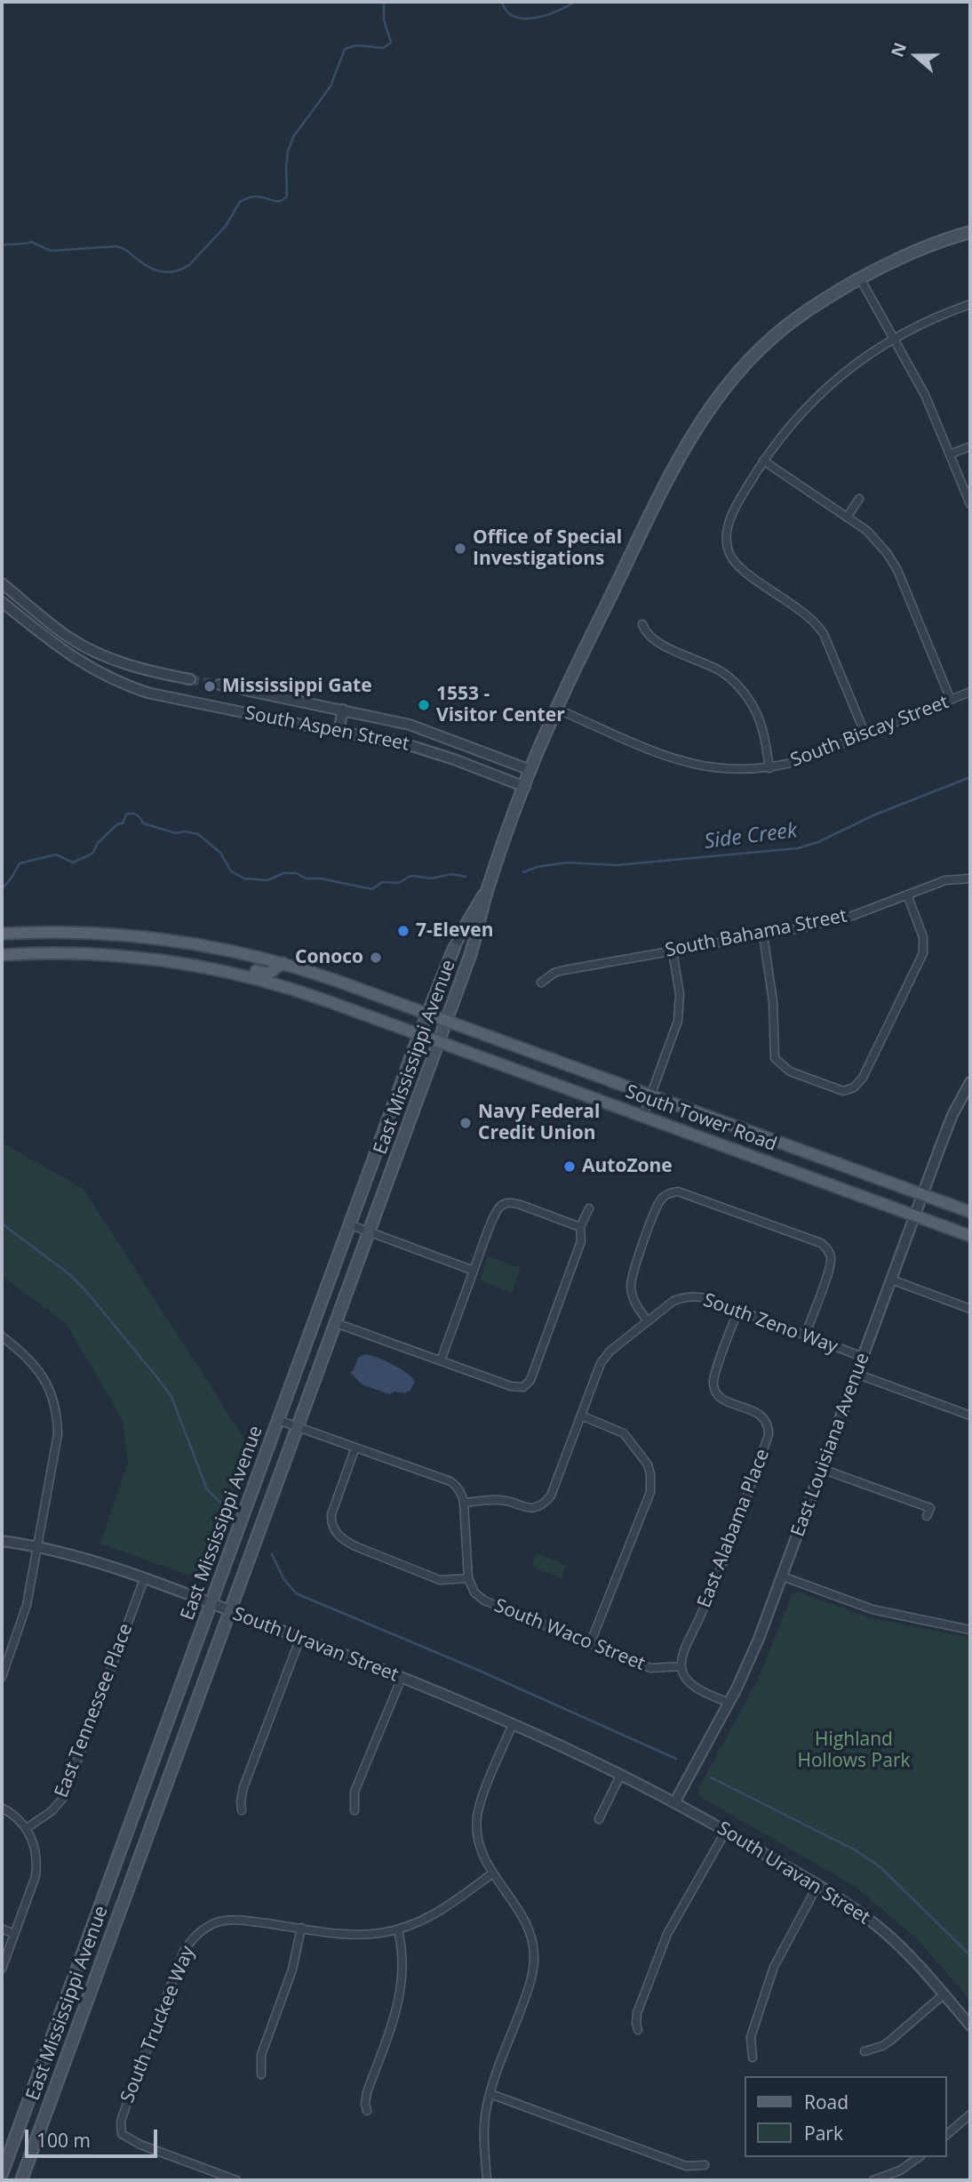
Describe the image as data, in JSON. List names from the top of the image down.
{
  "streets": {
    "main road": ["East Mississippi Avenue", "South Tower Road"],
    "street": [
      "South Aspen Street",
      "South Biscay Street",
      "South Bahama Street",
      "South Zeno Way",
      "East Louisiana Avenue",
      "East Alabama Place",
      "South Waco Street",
      "South Uravan Street",
      "East Tennessee Place",
      "South Truckee Way"
    ]
  },
  "crossings": [
    ["South Aspen Street", "East Mississippi Avenue"],
    ["South Biscay Street", "East Mississippi Avenue"],
    ["East Mississippi Avenue", "South Tower Road"],
    ["East Mississippi Avenue", "South Uravan Street"],
    ["South Tower Road", "East Louisiana Avenue"],
    ["South Zeno Way", "East Louisiana Avenue"],
    ["South Zeno Way", "East Alabama Place"],
    ["East Louisiana Avenue", "South Uravan Street"],
    ["East Alabama Place", "South Waco Street"],
    ["South Uravan Street", "East Tennessee Place"]
  ],
  "water": ["Side Creek"],
  "parks": ["Highland Hollows Park"],
  "places": [
    "Office of Special Investigations",
    "Mississippi Gate",
    "1553 - Visitor Center",
    "7-Eleven",
    "Conoco",
    "Navy Federal Credit Union",
    "AutoZone"
  ],
  "legend": ["Road", "Park"],
  "scale_bar": "100 m",
  "north": "left"
}
